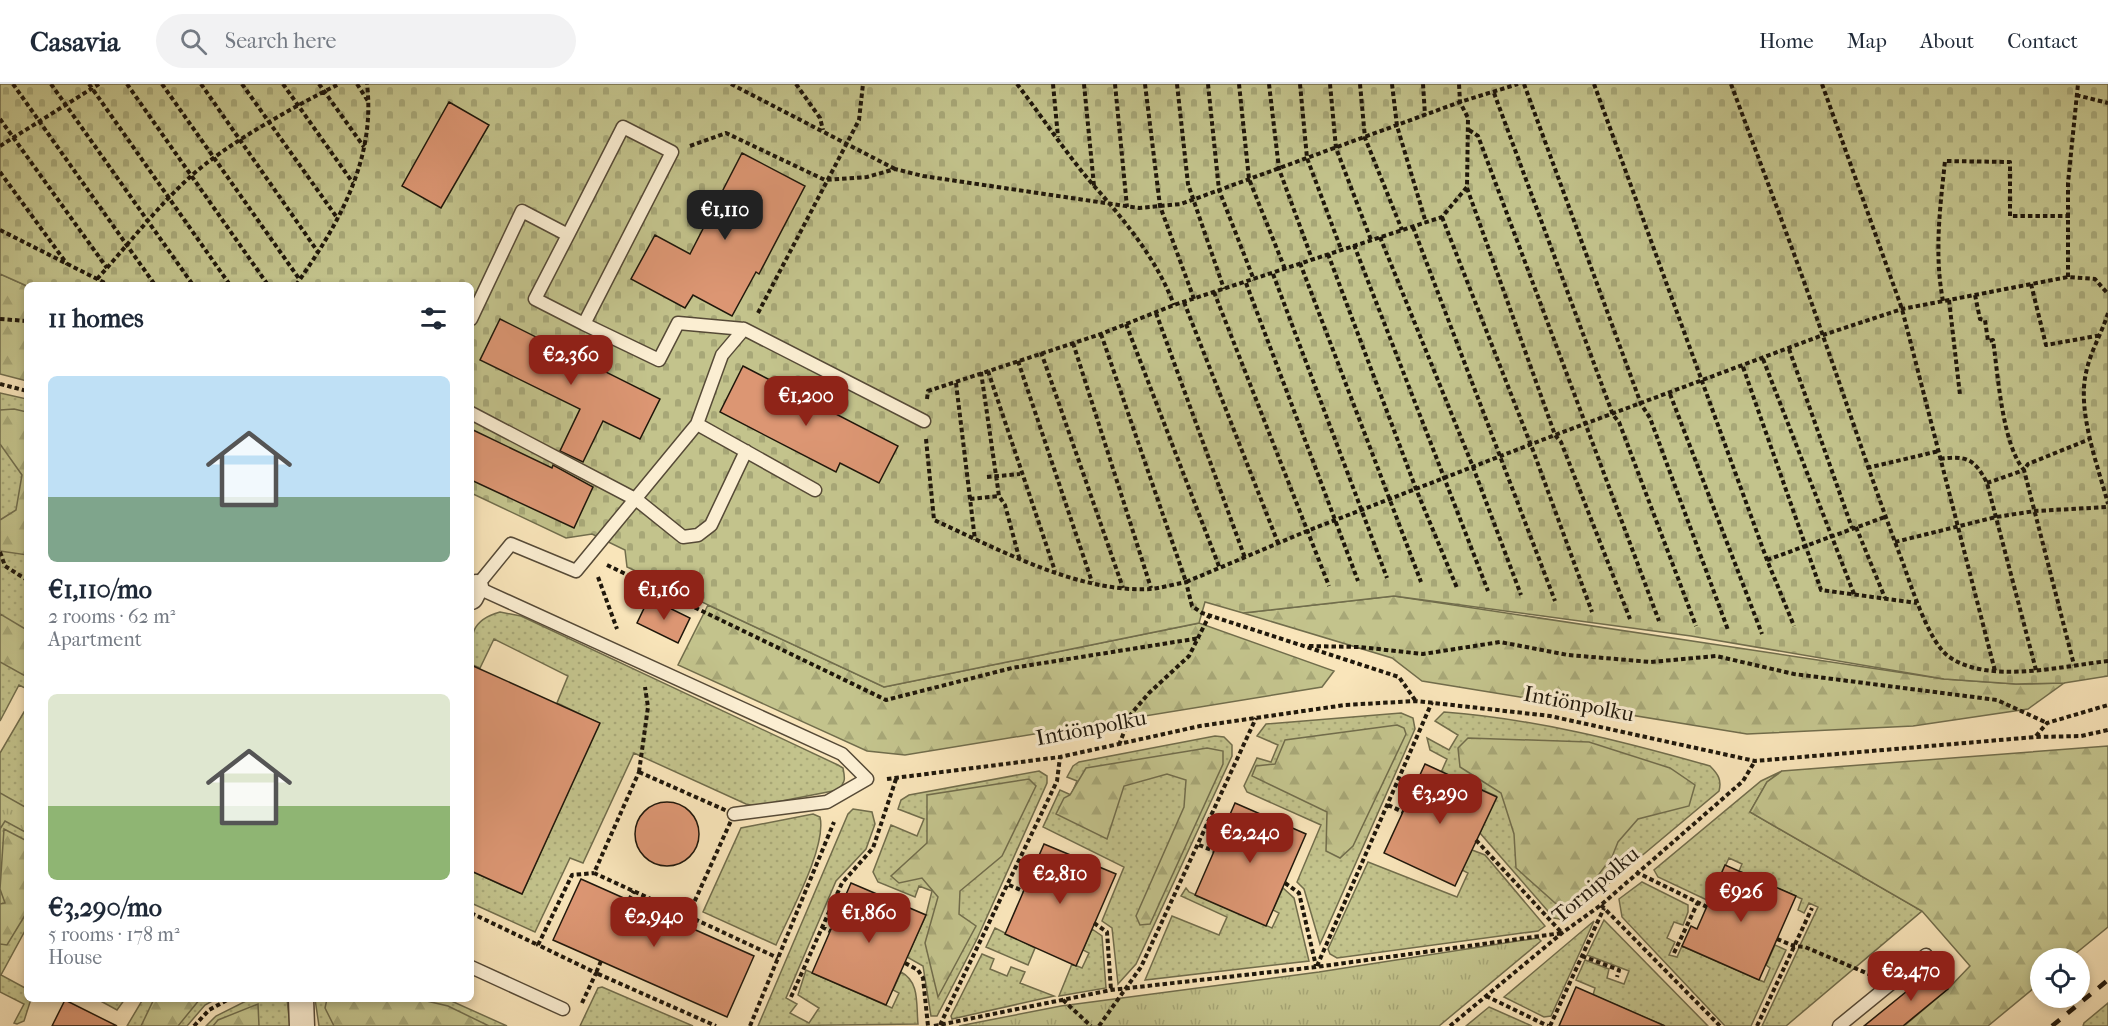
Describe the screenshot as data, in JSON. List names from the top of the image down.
{
  "streets": {
    "path": ["Intiönpolku", "Tornipolku"]
  },
  "crossings": [
    ["Intiönpolku", "Tornipolku"]
  ],
  "page": {
    "header": "Casavia",
    "search": "Search here",
    "nav": [
      "Home",
      "Map",
      "About",
      "Contact"
    ],
    "price": [
      "€1,110",
      "€2,360",
      "€1,200",
      "€1,160",
      "€3,290",
      "€2,240",
      "€2,810",
      "€926",
      "€1,860",
      "€2,940",
      "€2,470"
    ],
    "heading": "11 homes",
    "list": [
      {
        "name": "€1,110/mo",
        "note": "2 rooms · 62 m² · Apartment"
      },
      {
        "name": "€3,290/mo",
        "note": "5 rooms · 178 m² · House"
      }
    ]
  }
}
